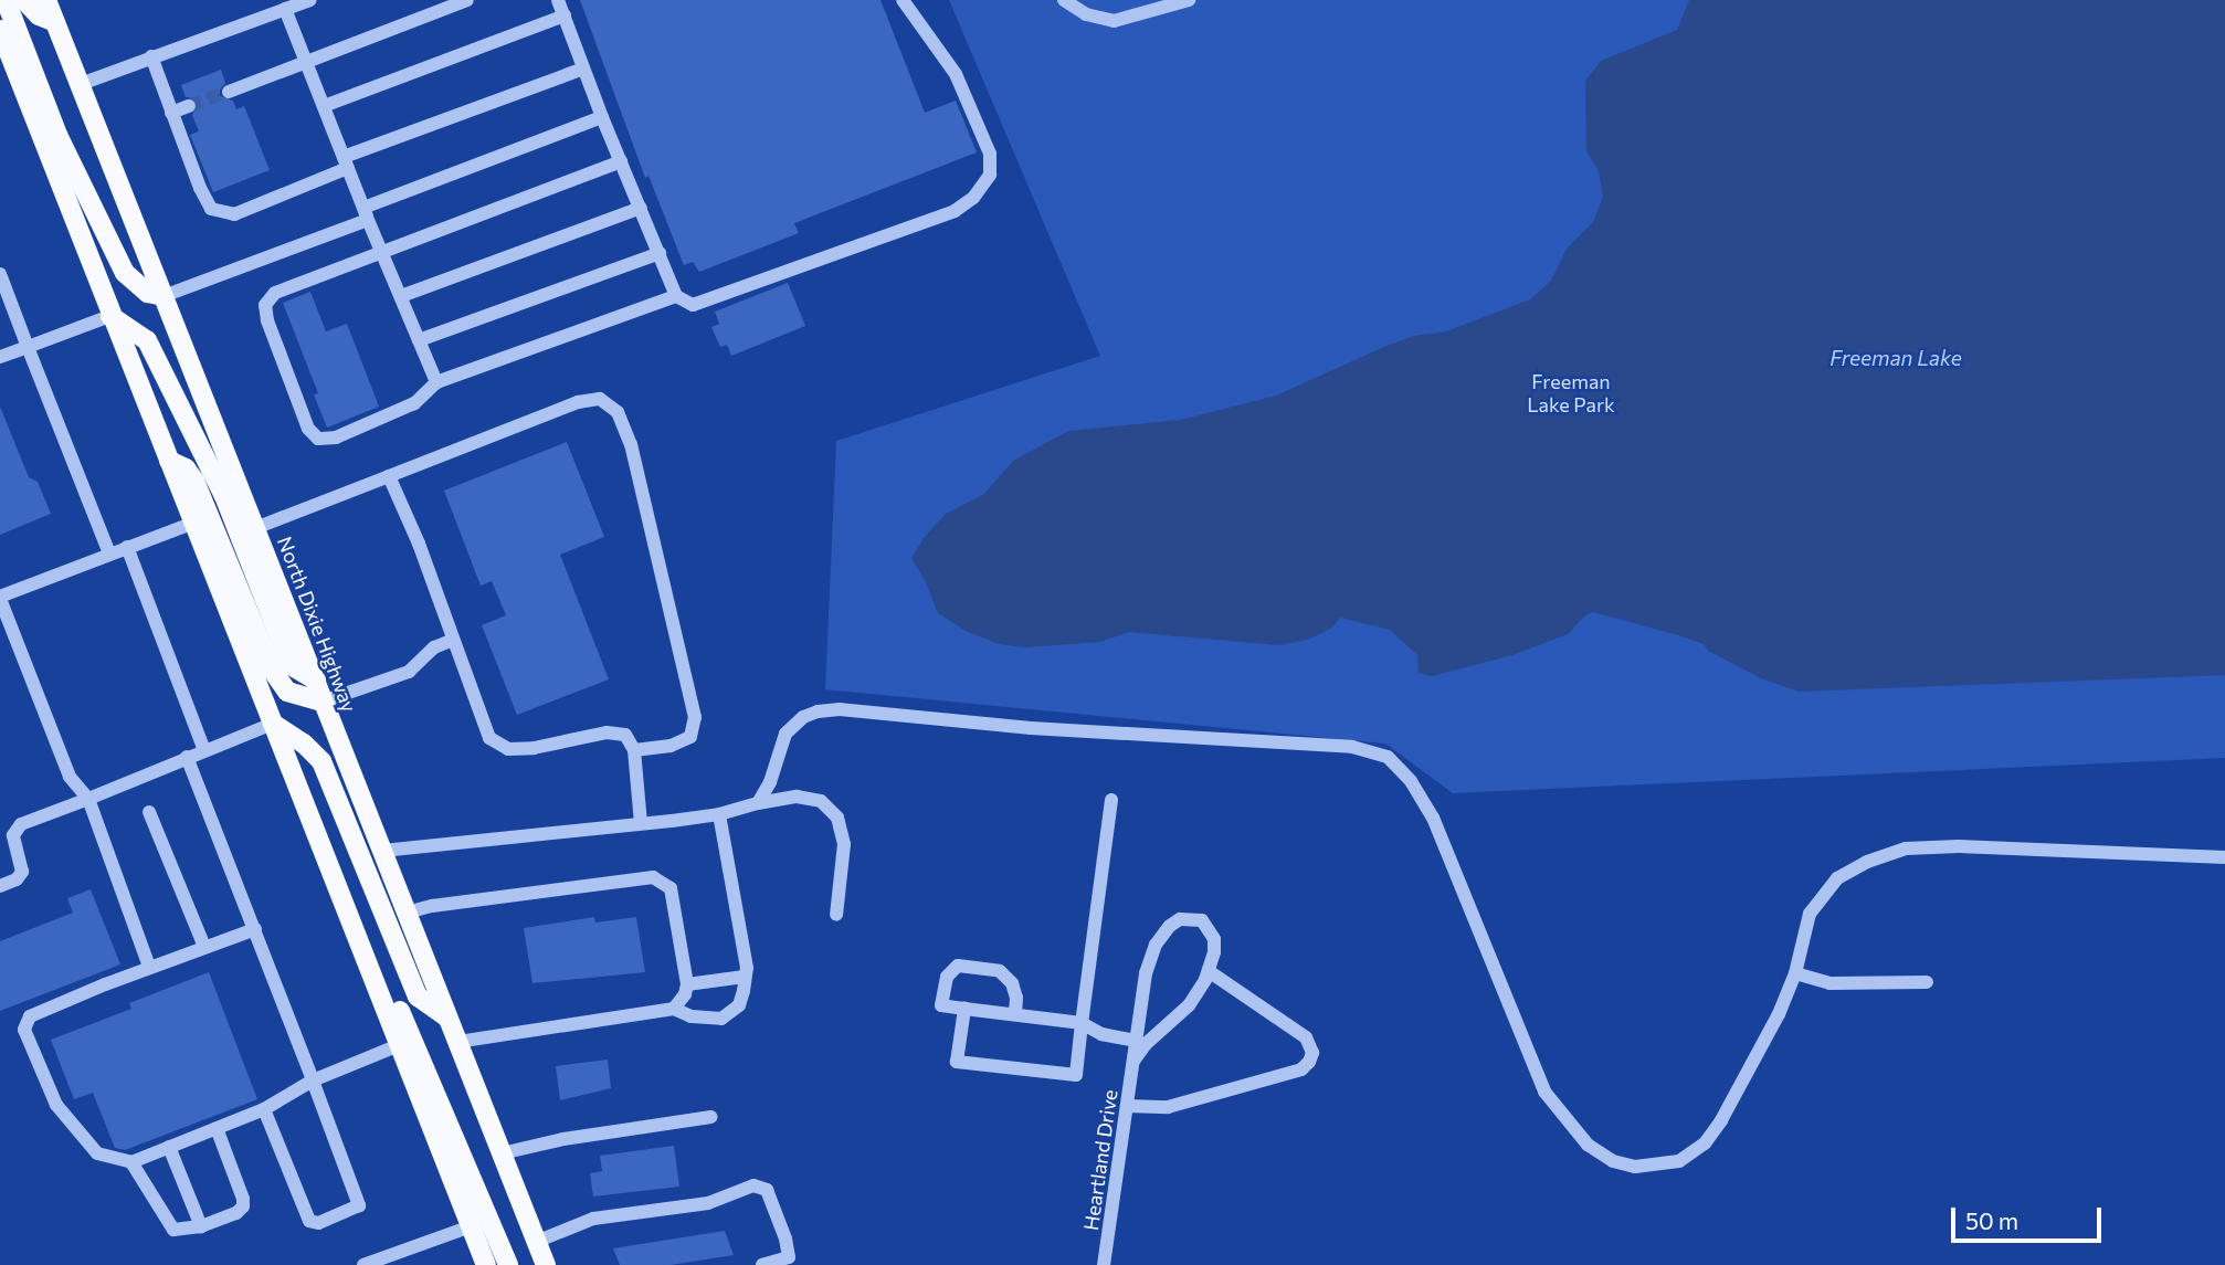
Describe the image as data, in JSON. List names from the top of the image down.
{
  "streets": {
    "main road": ["North Dixie Highway"],
    "street": ["Heartland Drive"]
  },
  "water": ["Freeman Lake"],
  "parks": ["Freeman Lake Park"],
  "scale_bar": "50 m"
}
